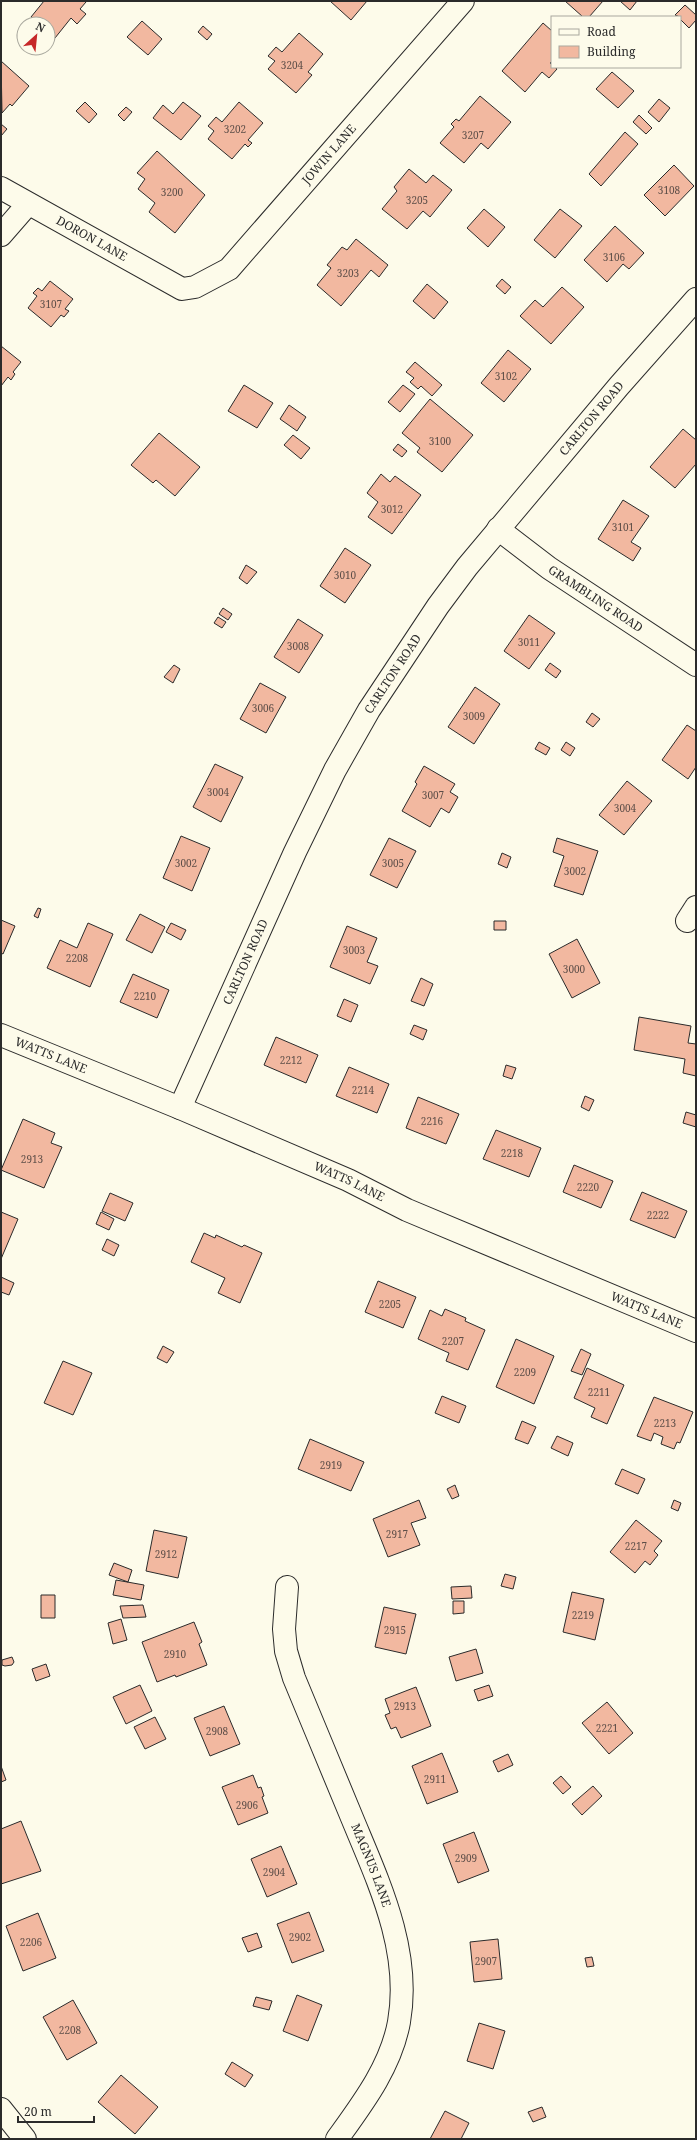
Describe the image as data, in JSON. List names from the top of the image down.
{
  "streets": {
    "street": [
      "JOWIN LANE",
      "DORON LANE",
      "CARLTON ROAD",
      "GRAMBLING ROAD",
      "WATTS LANE",
      "MAGNUS LANE"
    ]
  },
  "crossings": [
    ["JOWIN LANE", "DORON LANE"],
    ["CARLTON ROAD", "GRAMBLING ROAD"],
    ["CARLTON ROAD", "WATTS LANE"]
  ],
  "house_numbers": [
    "3204",
    "3202",
    "3207",
    "3108",
    "3200",
    "3205",
    "3106",
    "3203",
    "3107",
    "3102",
    "3100",
    "3012",
    "3101",
    "3010",
    "3011",
    "3008",
    "3006",
    "3009",
    "3004",
    "3007",
    "3004",
    "3002",
    "3005",
    "3002",
    "3003",
    "2208",
    "3000",
    "2210",
    "2212",
    "2214",
    "2216",
    "2218",
    "2913",
    "2220",
    "2222",
    "2205",
    "2207",
    "2209",
    "2211",
    "2213",
    "2919",
    "2917",
    "2217",
    "2912",
    "2219",
    "2915",
    "2910",
    "2913",
    "2221",
    "2908",
    "2911",
    "2906",
    "2909",
    "2904",
    "2902",
    "2206",
    "2907",
    "2208"
  ],
  "legend": ["Road", "Building"],
  "scale_bar": "20 m",
  "north": "top right"
}
